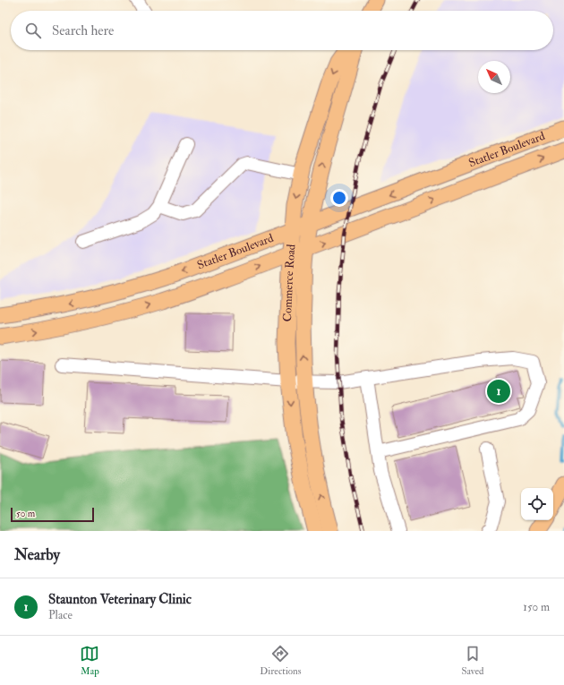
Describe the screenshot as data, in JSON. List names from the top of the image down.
{
  "streets": {
    "main road": ["Statler Boulevard", "Commerce Road"]
  },
  "crossings": [
    ["Statler Boulevard", "Commerce Road"]
  ],
  "scale_bar": "50 m",
  "north": "top left",
  "page": {
    "search": "Search here",
    "pins": "1",
    "scale": "50 m",
    "heading": "Nearby",
    "list": [
      {
        "mark": "1",
        "name": "Staunton Veterinary Clinic",
        "note": "Place",
        "value": "150 m"
      }
    ],
    "nav": ["Map", "Directions", "Saved"]
  }
}
